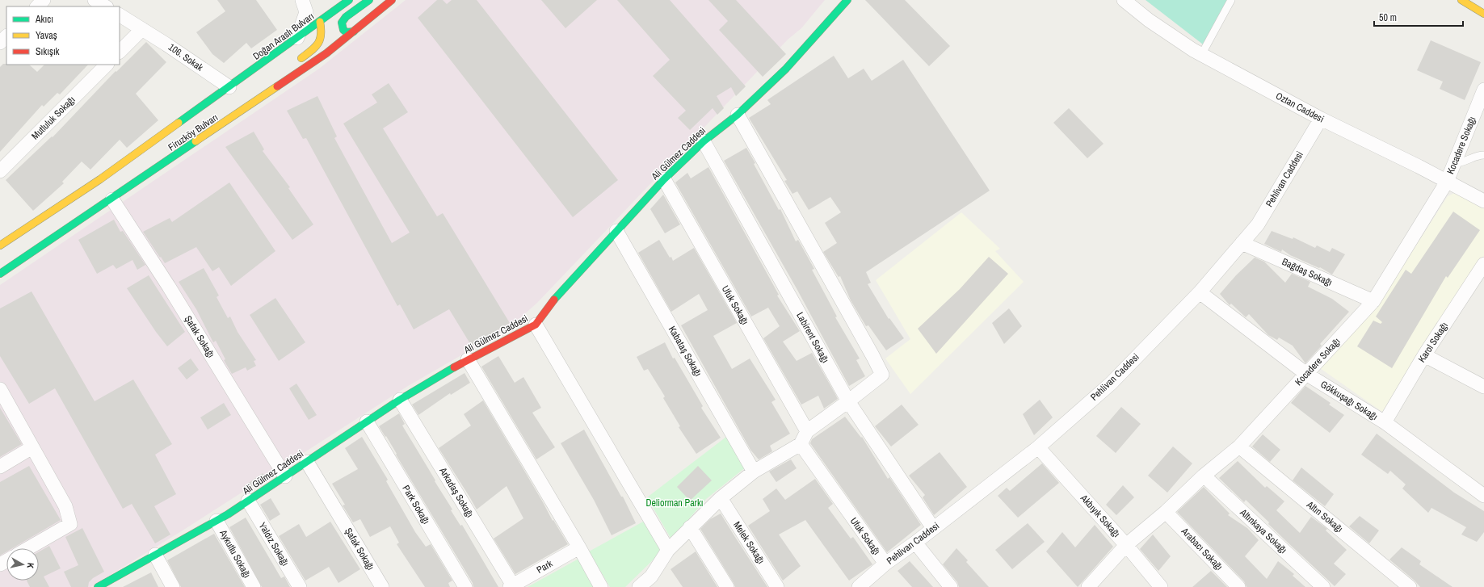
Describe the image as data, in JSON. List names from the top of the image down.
{
  "streets": {
    "main road": ["Doğan Araslı Bulvarı", "Firuzköy Bulvarı", "Ali Gülmez Caddesi"],
    "street": [
      "106. Sokak",
      "Oztan Caddesi",
      "Mutluluk Sokağı",
      "Kocadere Sokağı",
      "Pehlivan Caddesi",
      "Bağdaş Sokağı",
      "Ufuk Sokağı",
      "Şafak Sokağı",
      "Labirent Sokağı",
      "Karol Sokağı",
      "Kabataş Sokağı",
      "Gökkuşağı Sokağı",
      "Arkadaş Sokağı",
      "Park Sokağı",
      "Akbıyık Sokağı",
      "Altın Sokağı",
      "Altınkaya Sokağı",
      "Melek Sokağı",
      "Yaldız Sokağı",
      "Arabacı Sokağı",
      "Aykutlu Sokağı",
      "Park"
    ]
  },
  "crossings": [
    ["Doğan Araslı Bulvarı", "106. Sokak"],
    ["Doğan Araslı Bulvarı", "Firuzköy Bulvarı"],
    ["106. Sokak", "Firuzköy Bulvarı"],
    ["Oztan Caddesi", "Kocadere Sokağı"],
    ["Oztan Caddesi", "Pehlivan Caddesi"],
    ["Firuzköy Bulvarı", "Şafak Sokağı"],
    ["Kocadere Sokağı", "Bağdaş Sokağı"],
    ["Kocadere Sokağı", "Gökkuşağı Sokağı"],
    ["Kocadere Sokağı", "Akbıyık Sokağı"],
    ["Kocadere Sokağı", "Altın Sokağı"],
    ["Kocadere Sokağı", "Altınkaya Sokağı"],
    ["Kocadere Sokağı", "Arabacı Sokağı"],
    ["Ali Gülmez Caddesi", "Ufuk Sokağı"],
    ["Ali Gülmez Caddesi", "Şafak Sokağı"],
    ["Ali Gülmez Caddesi", "Labirent Sokağı"],
    ["Ali Gülmez Caddesi", "Kabataş Sokağı"],
    ["Ali Gülmez Caddesi", "Arkadaş Sokağı"],
    ["Ali Gülmez Caddesi", "Park Sokağı"],
    ["Ali Gülmez Caddesi", "Yaldız Sokağı"],
    ["Ali Gülmez Caddesi", "Aykutlu Sokağı"],
    ["Pehlivan Caddesi", "Bağdaş Sokağı"],
    ["Pehlivan Caddesi", "Ufuk Sokağı"],
    ["Pehlivan Caddesi", "Labirent Sokağı"],
    ["Pehlivan Caddesi", "Gökkuşağı Sokağı"],
    ["Pehlivan Caddesi", "Akbıyık Sokağı"],
    ["Karol Sokağı", "Gökkuşağı Sokağı"],
    ["Arkadaş Sokağı", "Park"]
  ],
  "parks": ["Deliorman Parkı"],
  "legend": ["Akıcı", "Yavaş", "Sıkışık"],
  "scale_bar": "50 m",
  "north": "right"
}
